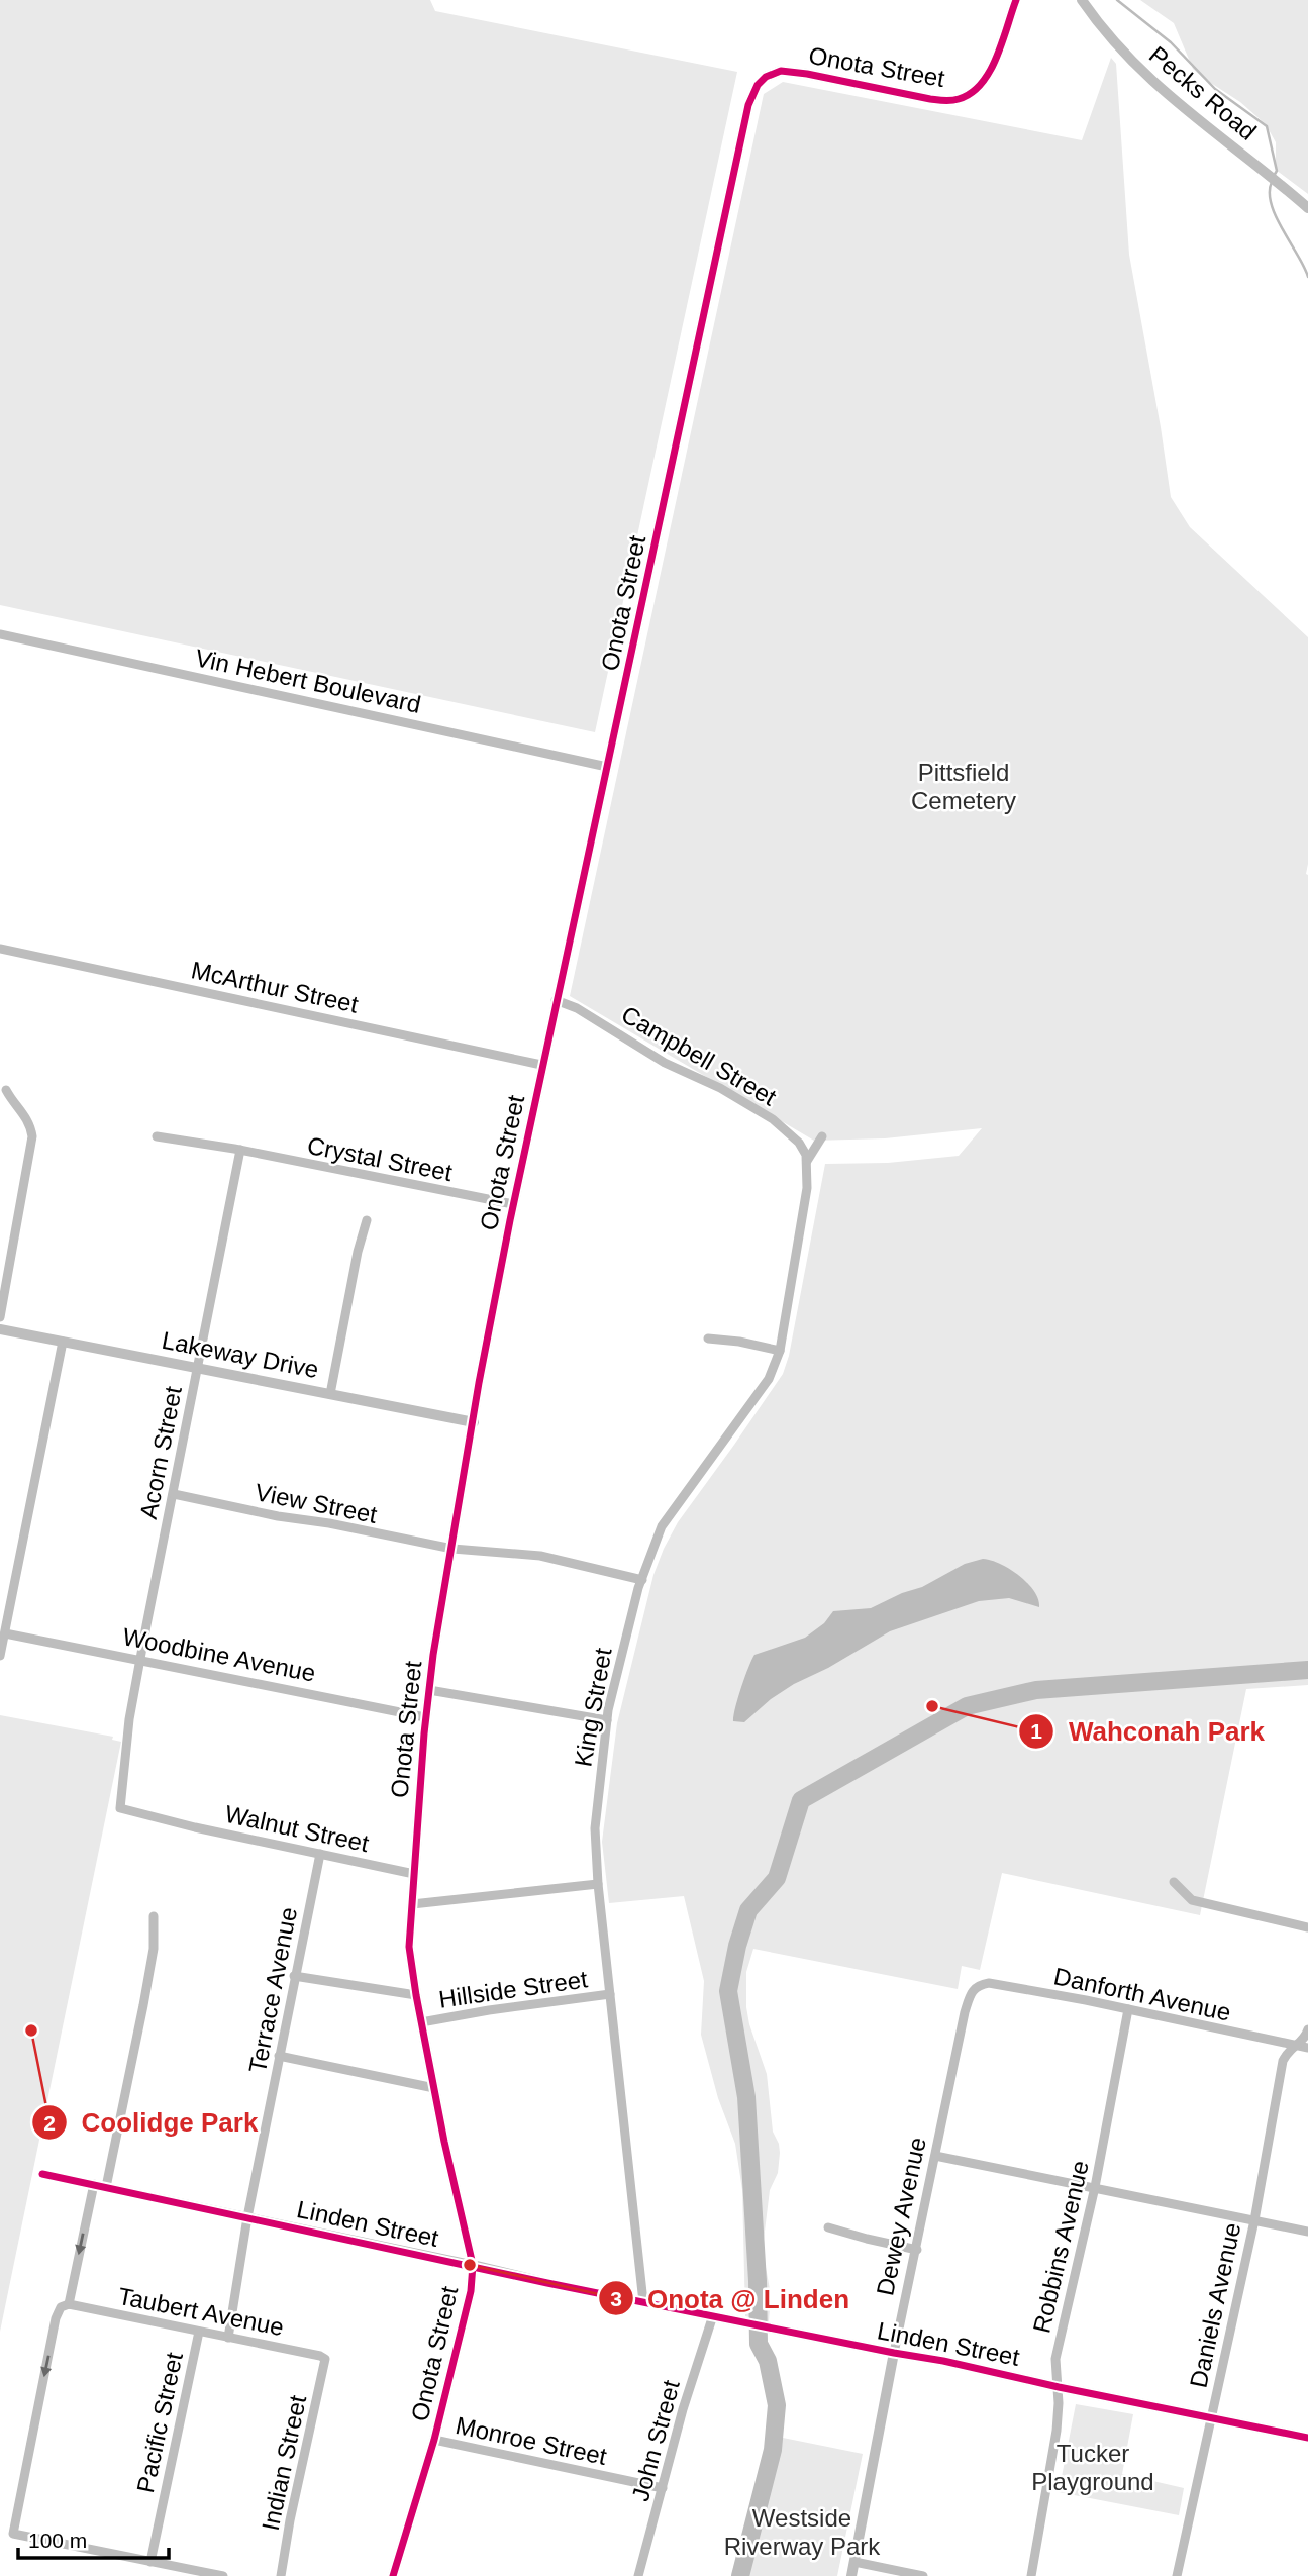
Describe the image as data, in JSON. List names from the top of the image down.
{
  "streets": {
    "street": [
      "Onota Street",
      "Pecks Road",
      "Vin Hebert Boulevard",
      "McArthur Street",
      "Campbell Street",
      "Crystal Street",
      "Lakeway Drive",
      "Acorn Street",
      "View Street",
      "Woodbine Avenue",
      "King Street",
      "Walnut Street",
      "Hillside Street",
      "Terrace Avenue",
      "Danforth Avenue",
      "Dewey Avenue",
      "Linden Street",
      "Robbins Avenue",
      "Daniels Avenue",
      "Taubert Avenue",
      "Pacific Street",
      "Monroe Street",
      "John Street",
      "Indian Street"
    ]
  },
  "crossings": [
    ["Onota Street", "Vin Hebert Boulevard"],
    ["Onota Street", "McArthur Street"],
    ["Onota Street", "Campbell Street"],
    ["Onota Street", "Crystal Street"],
    ["Onota Street", "Lakeway Drive"],
    ["Onota Street", "View Street"],
    ["Onota Street", "Woodbine Avenue"],
    ["Onota Street", "Walnut Street"],
    ["Onota Street", "Hillside Street"],
    ["Onota Street", "Linden Street"],
    ["Onota Street", "Monroe Street"],
    ["Campbell Street", "King Street"],
    ["Crystal Street", "Acorn Street"],
    ["Lakeway Drive", "Acorn Street"],
    ["Acorn Street", "View Street"],
    ["Acorn Street", "Woodbine Avenue"],
    ["Acorn Street", "Walnut Street"],
    ["View Street", "King Street"],
    ["King Street", "Hillside Street"],
    ["King Street", "Linden Street"],
    ["Walnut Street", "Terrace Avenue"],
    ["Terrace Avenue", "Linden Street"],
    ["Terrace Avenue", "Taubert Avenue"],
    ["Danforth Avenue", "Dewey Avenue"],
    ["Danforth Avenue", "Robbins Avenue"],
    ["Danforth Avenue", "Daniels Avenue"],
    ["Dewey Avenue", "Linden Street"],
    ["Linden Street", "Robbins Avenue"],
    ["Linden Street", "Daniels Avenue"],
    ["Linden Street", "John Street"],
    ["Taubert Avenue", "Pacific Street"],
    ["Taubert Avenue", "Indian Street"],
    ["Monroe Street", "John Street"]
  ],
  "parks": ["Pittsfield Cemetery", "Tucker Playground", "Westside Riverway Park"],
  "places": ["Wahconah Park", "Coolidge Park", "Onota @ Linden"],
  "scale_bar": "100 m"
}
